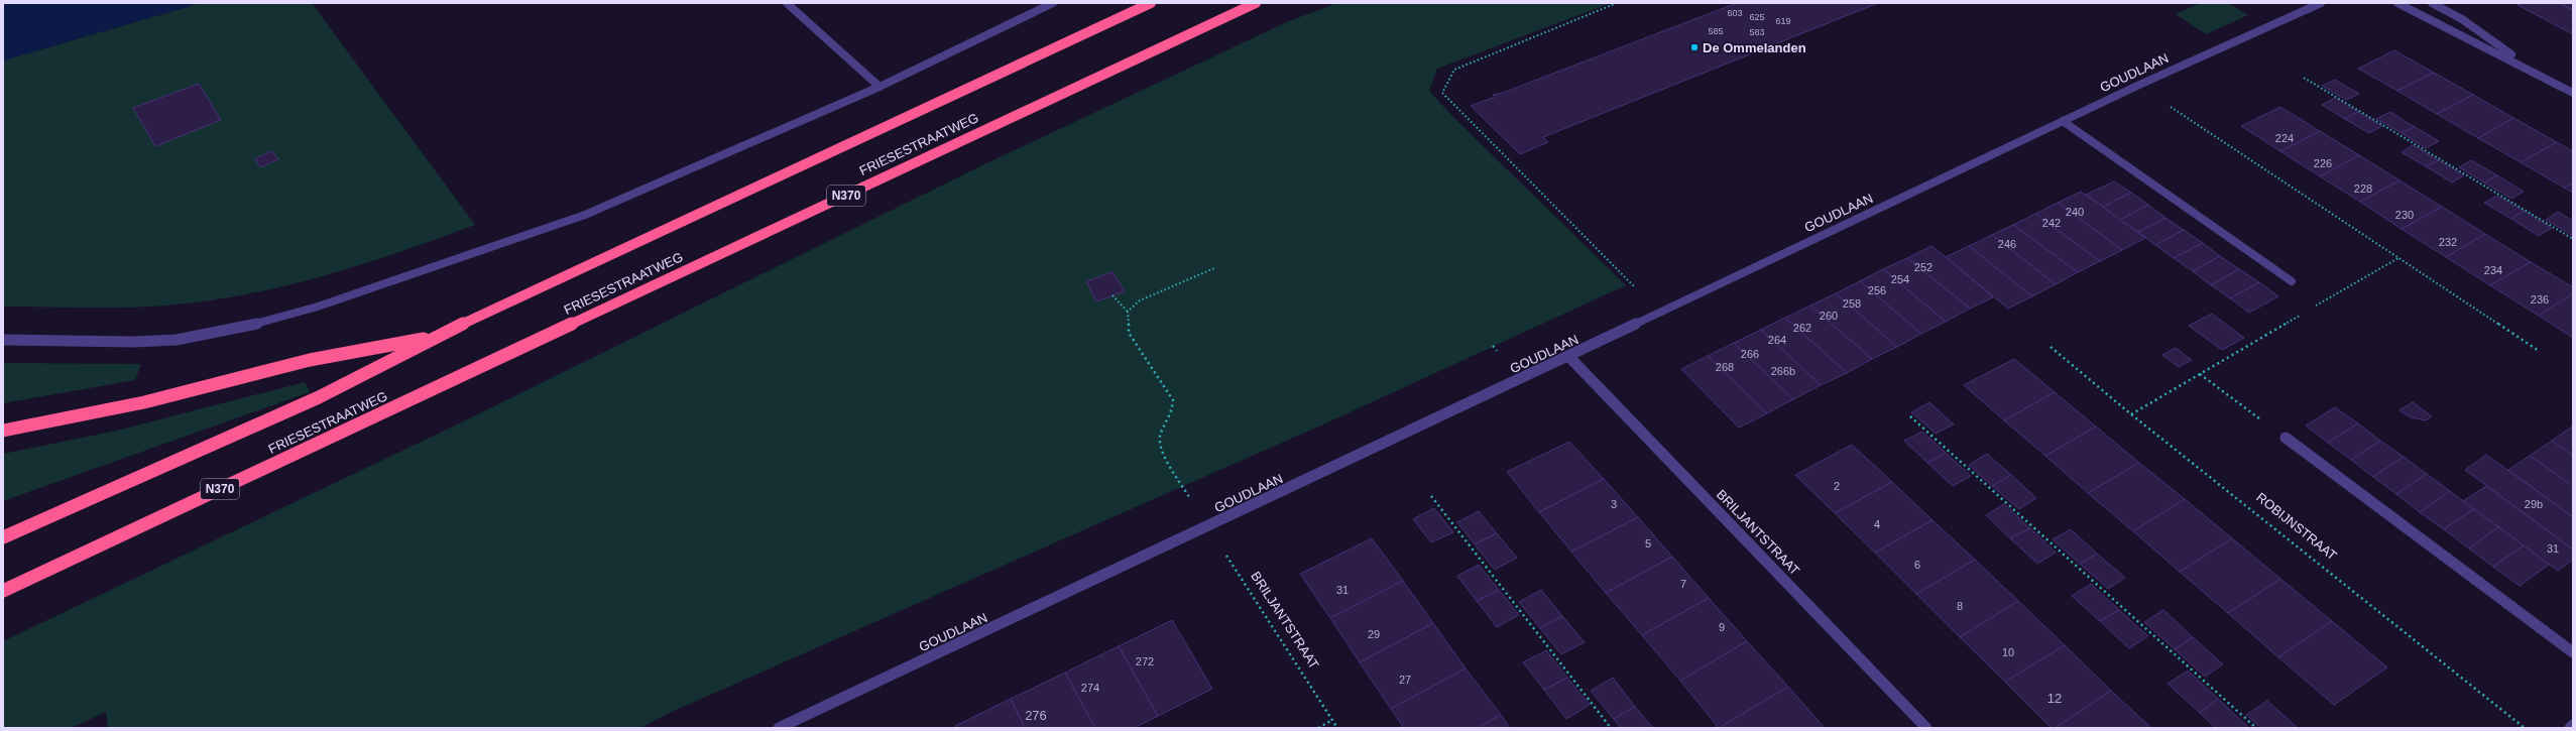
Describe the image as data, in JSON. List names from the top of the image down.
{
  "streets": {
    "highway": ["FRIESESTRAATWEG", "N370"],
    "street": ["GOUDLAAN", "BRILJANTSTRAAT"],
    "path": ["ROBIJNSTRAAT"]
  },
  "crossings": [
    ["GOUDLAAN", "BRILJANTSTRAAT"]
  ],
  "places": ["De Ommelanden"],
  "house_numbers": [
    "603",
    "625",
    "619",
    "585",
    "583",
    "224",
    "226",
    "228",
    "240",
    "230",
    "242",
    "232",
    "246",
    "252",
    "234",
    "254",
    "256",
    "236",
    "258",
    "260",
    "262",
    "264",
    "266",
    "268",
    "266b",
    "2",
    "3",
    "29b",
    "4",
    "5",
    "31",
    "6",
    "7",
    "31",
    "8",
    "9",
    "29",
    "10",
    "272",
    "27",
    "274",
    "12",
    "276"
  ]
}
